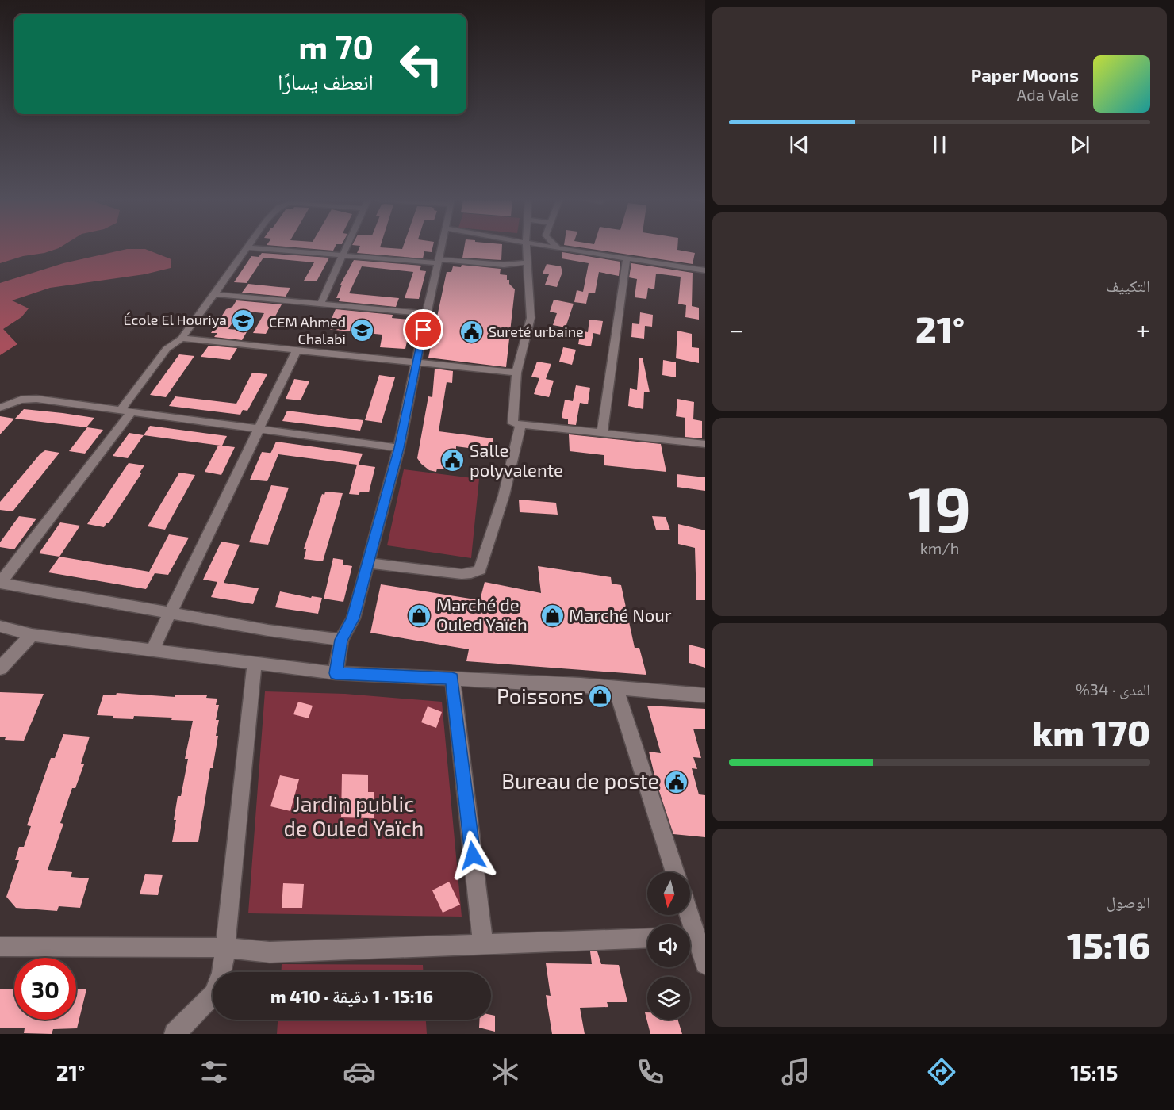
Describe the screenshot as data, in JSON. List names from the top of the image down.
{
  "parks": ["Jardin public de Ouled Yaïch"],
  "places": {
    "school or university": ["École El Houriya", "CEM Ahmed Chalabi"],
    "public building": ["Sureté urbaine", "Salle polyvalente", "Bureau de poste"],
    "shop": ["Marché de Ouled Yaïch", "Marché Nour", "Poissons"]
  },
  "north": "bottom",
  "page": {
    "turn": ["70 m", "انعطف يسارًا"],
    "song": ["Paper Moons", "Ada Vale"],
    "tile": [
      "التكييف",
      ["19", "km/h"],
      ["المدى · 34%", "170 km"],
      ["الوصول", "15:16"]
    ],
    "heat": ["−", "21°", "+"],
    "limit": "30",
    "trip": "15:16 · 1 دقيقة · 410 m",
    "tabs": ["15:15", "21°"]
  }
}
